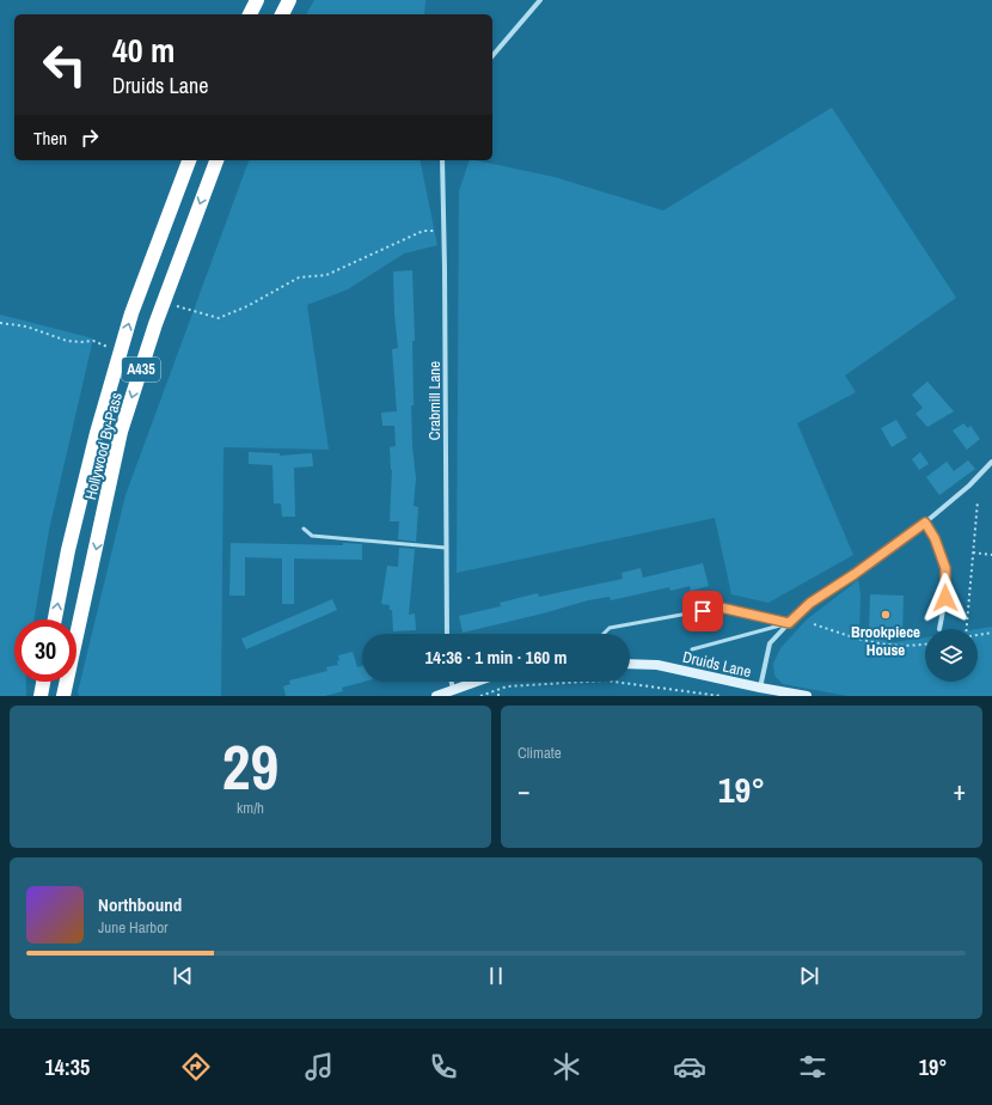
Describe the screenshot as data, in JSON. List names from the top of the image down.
{
  "streets": {
    "highway": ["A435", "Hollywood By-Pass"],
    "street": ["Crabmill Lane", "Druids Lane"]
  },
  "places": ["Brookpiece House"],
  "page": {
    "turn": ["40 m", "Druids Lane"],
    "then": "Then",
    "limit": "30",
    "trip": "14:36 · 1 min · 160 m",
    "tile": [
      ["29", "km/h"],
      "Climate"
    ],
    "heat": ["−", "19°", "+"],
    "song": ["Northbound", "June Harbor"],
    "tabs": ["14:35", "19°"]
  }
}
